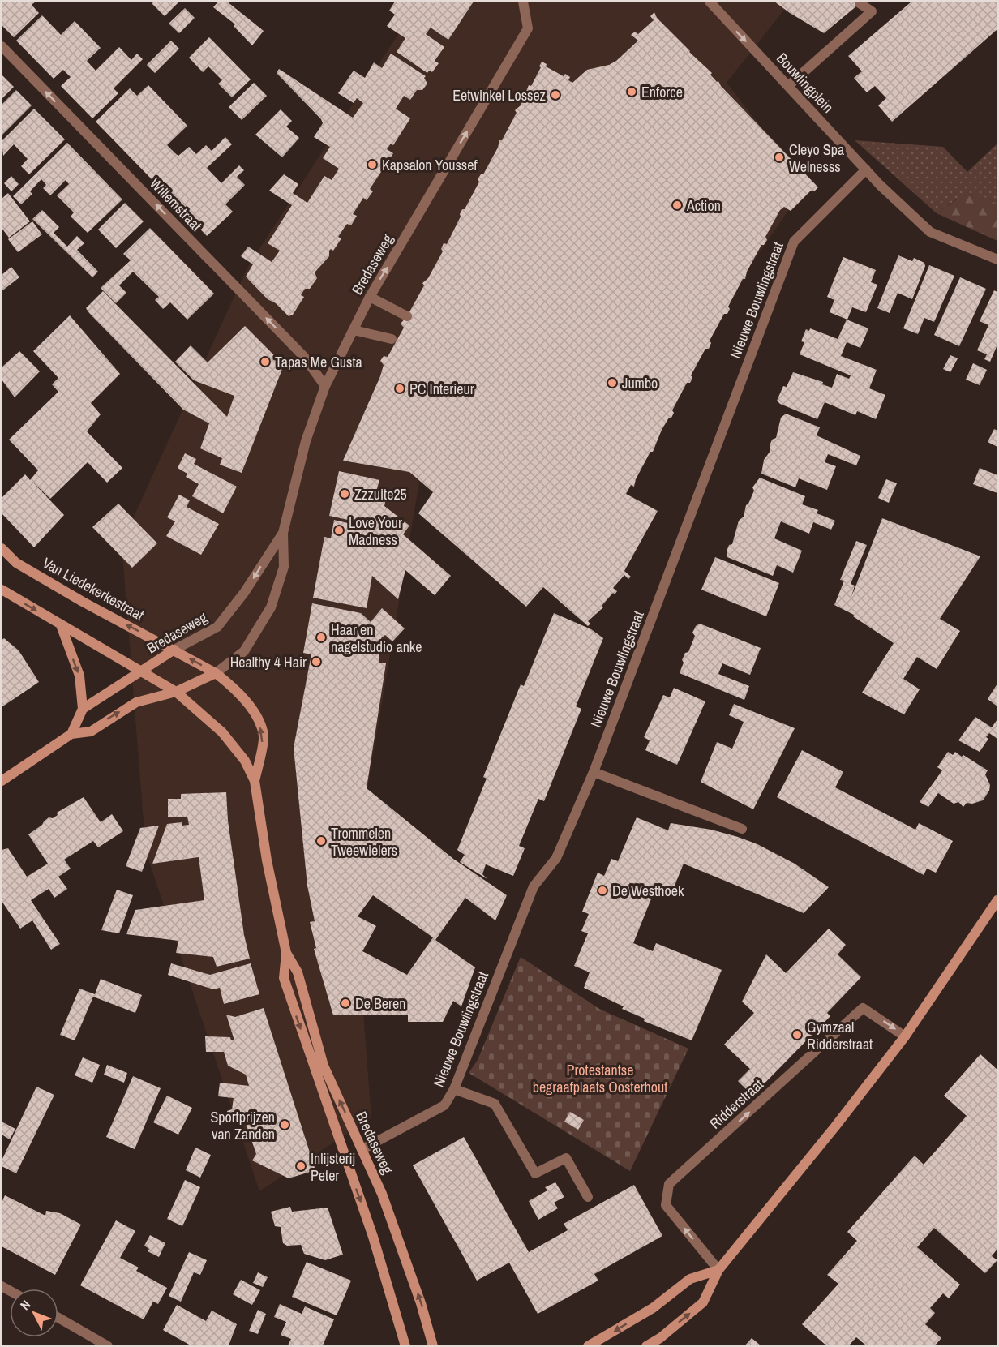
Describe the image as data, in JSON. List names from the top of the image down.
{
  "streets": {
    "street": [
      "Bouwlingplein",
      "Willemstraat",
      "Bredaseweg",
      "Nieuwe Bouwlingstraat",
      "Van Liedekerkestraat",
      "Ridderstraat"
    ]
  },
  "crossings": [
    ["Bouwlingplein", "Nieuwe Bouwlingstraat"],
    ["Willemstraat", "Bredaseweg"],
    ["Bredaseweg", "Nieuwe Bouwlingstraat"],
    ["Bredaseweg", "Van Liedekerkestraat"]
  ],
  "one_way": ["Willemstraat"],
  "parks": ["Protestantse begraafplaats Oosterhout"],
  "places": [
    "Enforce",
    "Eetwinkel Lossez",
    "Cleyo Spa Welnesss",
    "Kapsalon Youssef",
    "Action",
    "Tapas Me Gusta",
    "Jumbo",
    "PC Interieur",
    "Zzzuite25",
    "Love Your Madness",
    "Haar en nagelstudio anke",
    "Healthy 4 Hair",
    "Trommelen Tweewielers",
    "De Westhoek",
    "De Beren",
    "Gymzaal Ridderstraat",
    "Sportprijzen van Zanden",
    "Inlijsterij Peter"
  ],
  "north": "top left"
}
